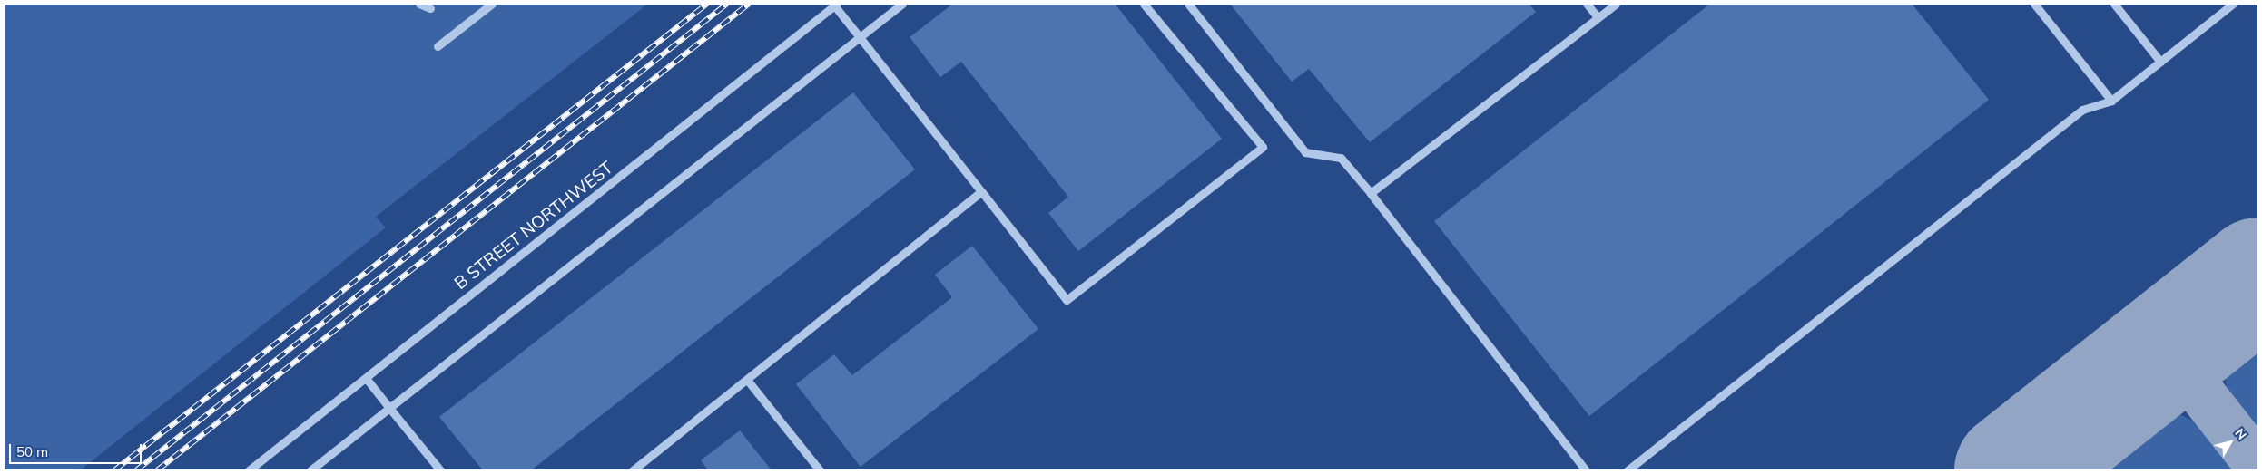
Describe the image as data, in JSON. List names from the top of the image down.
{
  "streets": {
    "street": ["B STREET NORTHWEST"]
  },
  "scale_bar": "50 m",
  "north": "top right"
}
